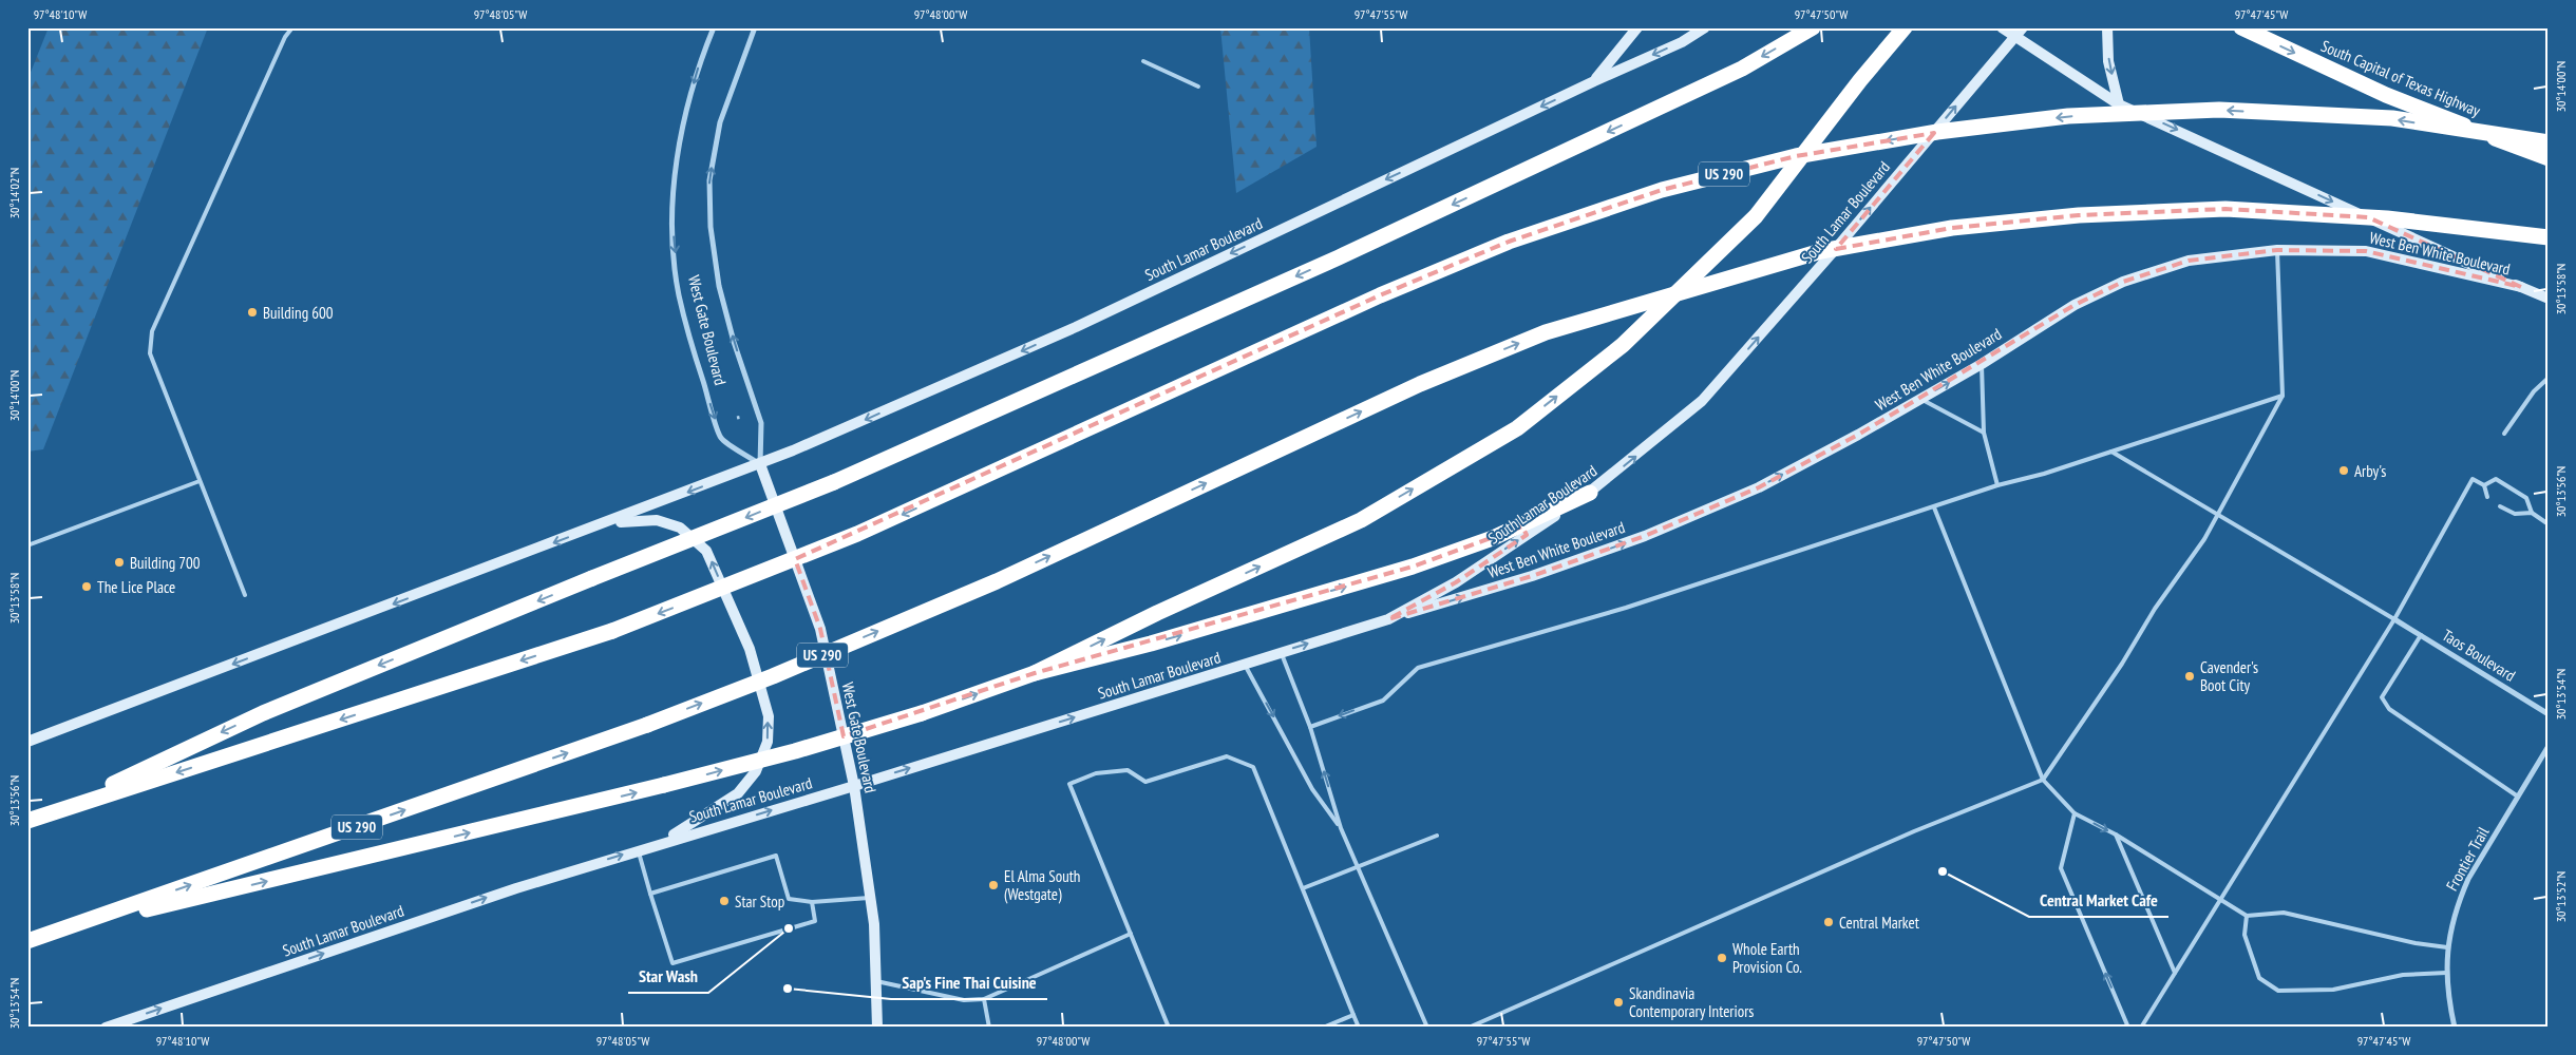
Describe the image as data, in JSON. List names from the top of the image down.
{
  "streets": {
    "highway": ["South Capital of Texas Highway", "US 290"],
    "main road": ["South Lamar Boulevard", "West Ben White Boulevard", "West Gate Boulevard"],
    "street": ["Taos Boulevard", "Frontier Trail"]
  },
  "crossings": [
    ["South Lamar Boulevard", "West Ben White Boulevard"],
    ["South Lamar Boulevard", "West Gate Boulevard"]
  ],
  "one_way": ["South Capital of Texas Highway", "West Ben White Boulevard"],
  "places": [
    "Building 600",
    "Arby's",
    "Building 700",
    "The Lice Place",
    "Cavender's Boot City",
    "Central Market Cafe",
    "El Alma South (Westgate)",
    "Star Stop",
    "Central Market",
    "Star Wash",
    "Whole Earth Provision Co.",
    "Sap's Fine Thai Cuisine",
    "Skandinavia Contemporary Interiors"
  ],
  "coordinates": [
    "97°48'10\"W",
    "97°48'05\"W",
    "97°48'00\"W",
    "97°47'55\"W",
    "97°47'50\"W",
    "97°47'45\"W",
    "30°14'00\"N",
    "30°14'02\"N",
    "30°13'58\"N",
    "30°13'56\"N",
    "30°13'54\"N",
    "30°13'52\"N"
  ]
}
